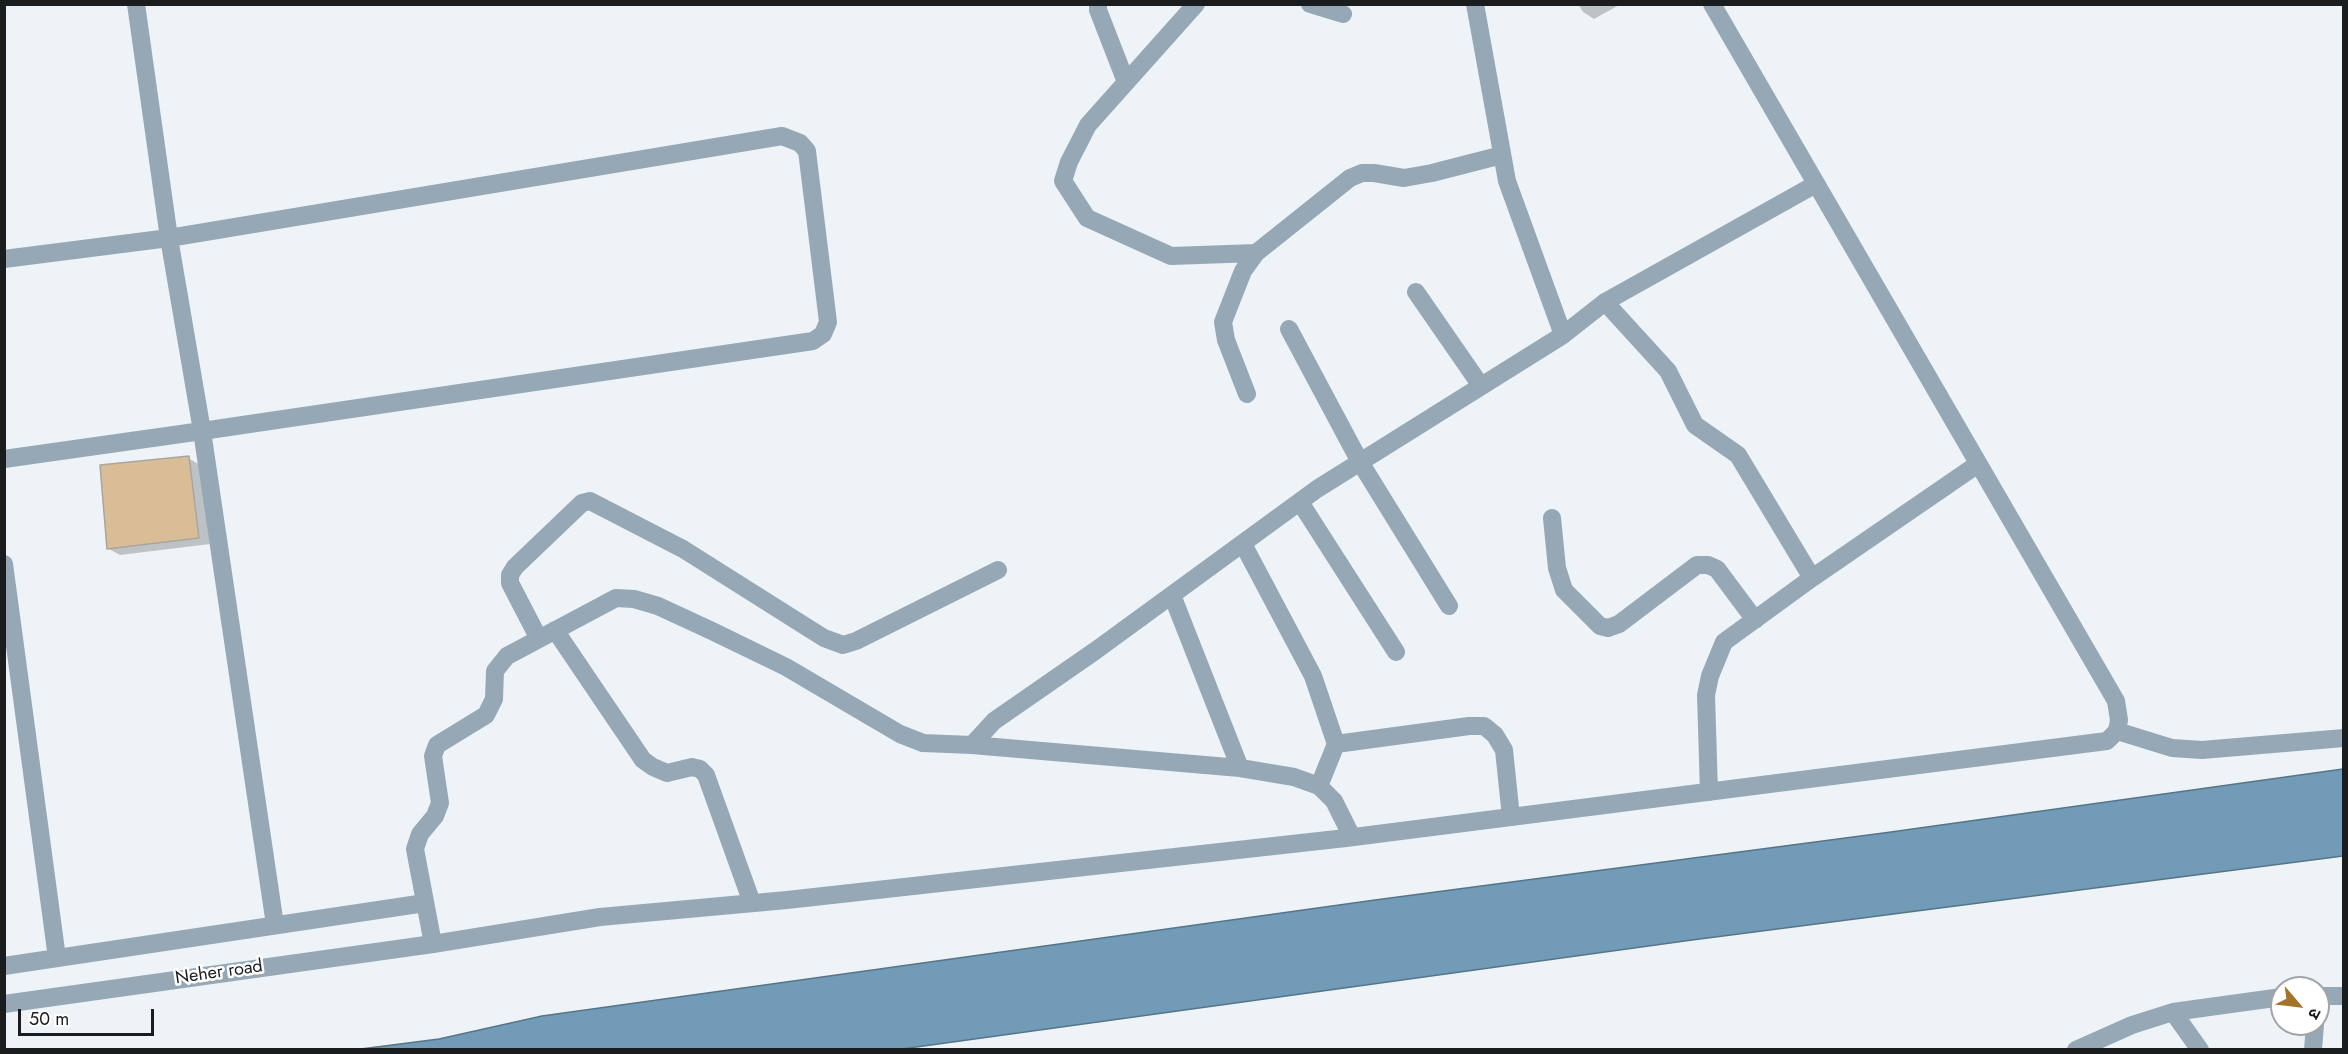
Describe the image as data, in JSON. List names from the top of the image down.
{
  "streets": {
    "street": ["Neher road"]
  },
  "scale_bar": "50 m",
  "north": "bottom right"
}
